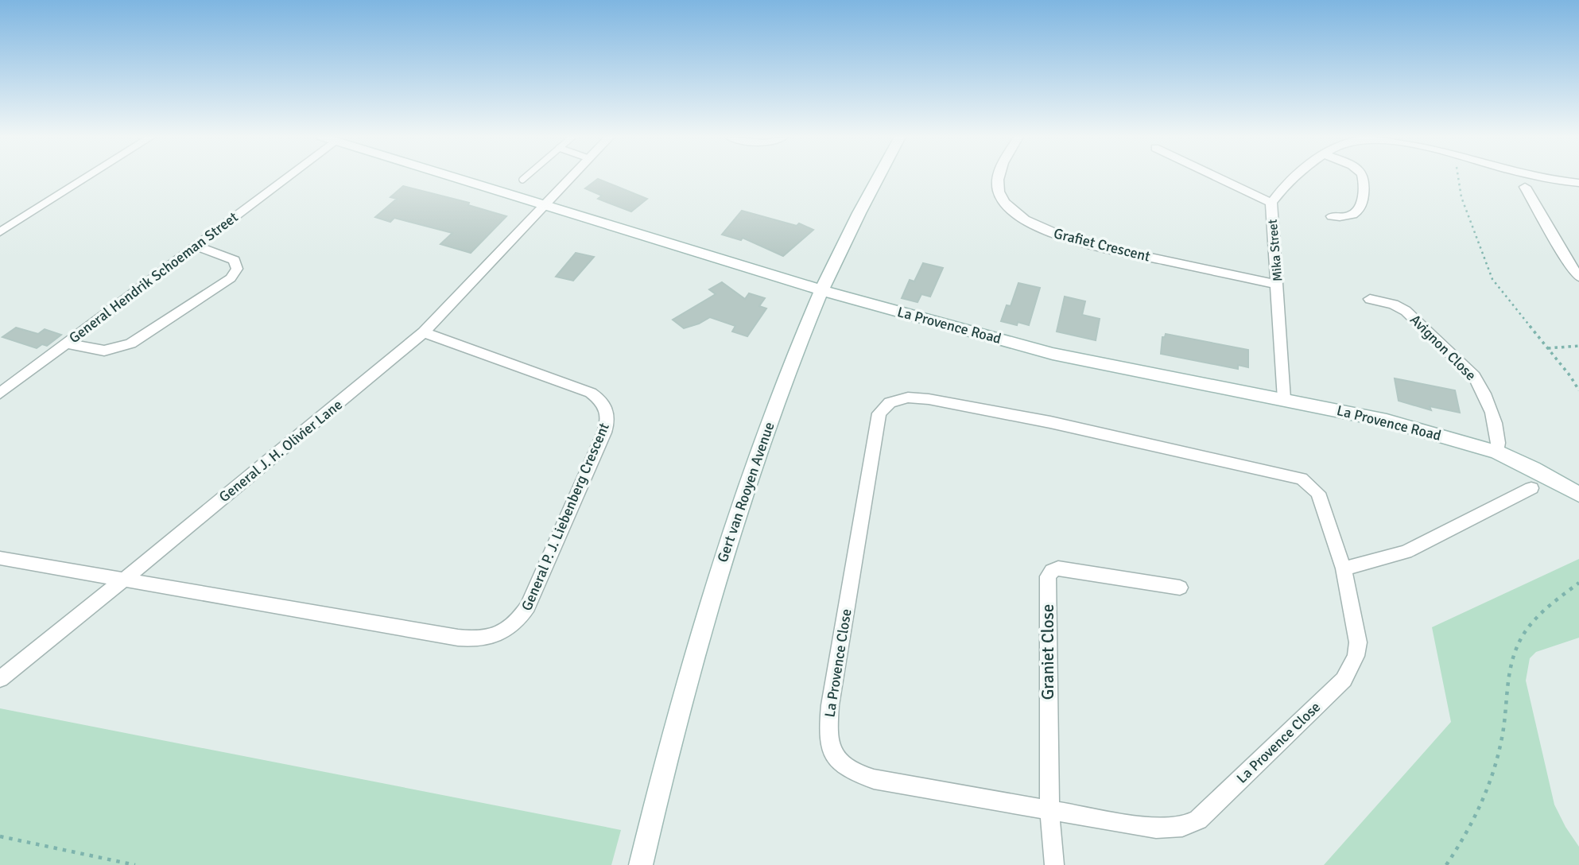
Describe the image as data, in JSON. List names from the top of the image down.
{
  "streets": {
    "street": [
      "Grafiet Crescent",
      "Mika Street",
      "General Hendrik Schoeman Street",
      "La Provence Road",
      "Avignon Close",
      "General J. H. Olivier Lane",
      "Gert van Rooyen Avenue",
      "General P. J. Liebenberg Crescent",
      "Graniet Close",
      "La Provence Close"
    ]
  },
  "crossings": [
    ["Grafiet Crescent", "Mika Street"],
    ["Mika Street", "La Provence Road"],
    ["La Provence Road", "Avignon Close"],
    ["La Provence Road", "General J. H. Olivier Lane"],
    ["La Provence Road", "Gert van Rooyen Avenue"],
    ["General J. H. Olivier Lane", "General P. J. Liebenberg Crescent"],
    ["Graniet Close", "La Provence Close"]
  ]
}
